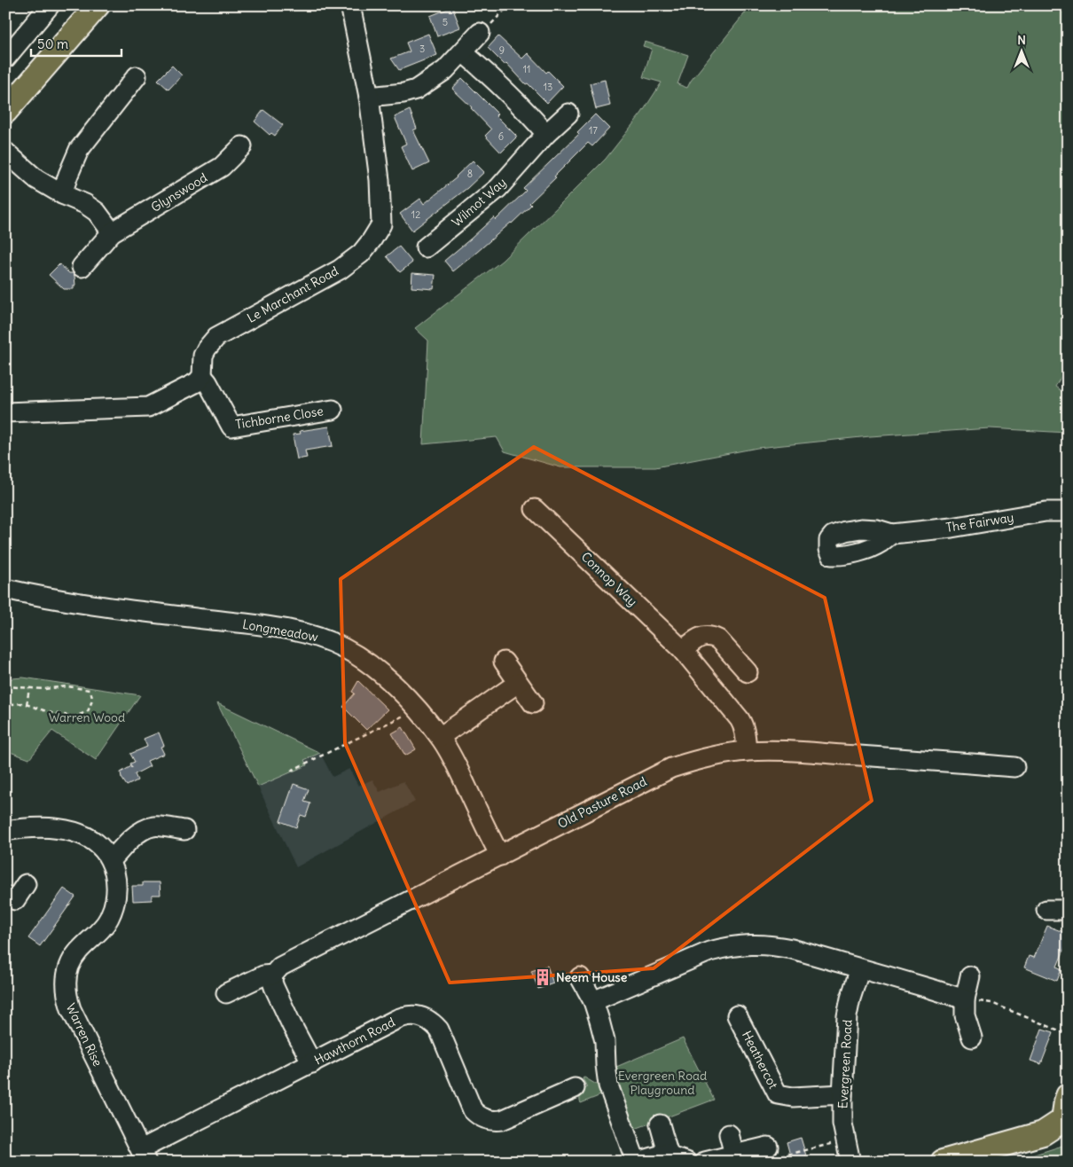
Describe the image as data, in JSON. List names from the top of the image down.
{
  "streets": {
    "street": [
      "Glynswood",
      "Wilmot Way",
      "Le Marchant Road",
      "Tichborne Close",
      "The Fairway",
      "Connop Way",
      "Longmeadow",
      "Old Pasture Road",
      "Warren Rise",
      "Hawthorn Road",
      "Heathercot",
      "Evergreen Road"
    ]
  },
  "crossings": [
    ["Le Marchant Road", "Tichborne Close"],
    ["Connop Way", "Old Pasture Road"],
    ["Longmeadow", "Old Pasture Road"],
    ["Warren Rise", "Hawthorn Road"],
    ["Heathercot", "Evergreen Road"]
  ],
  "parks": ["Warren Wood", "Evergreen Road Playground"],
  "places": {
    "building": ["Neem House"]
  },
  "house_numbers": [
    "5",
    "3",
    "9",
    "11",
    "13",
    "17",
    "6",
    "8",
    "12"
  ],
  "scale_bar": "50 m",
  "north": "top"
}
